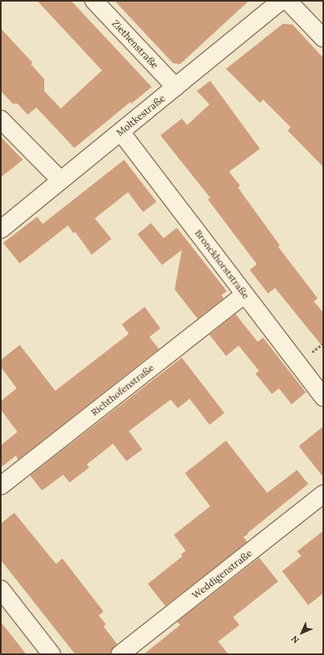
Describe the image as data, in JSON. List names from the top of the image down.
{
  "streets": {
    "street": [
      "Ziethenstraße",
      "Moltkestraße",
      "Bronckhorststraße",
      "Richthofenstraße",
      "Weddigenstraße"
    ]
  },
  "crossings": [
    ["Ziethenstraße", "Moltkestraße"],
    ["Moltkestraße", "Bronckhorststraße"],
    ["Bronckhorststraße", "Richthofenstraße"]
  ],
  "north": "bottom left"
}
